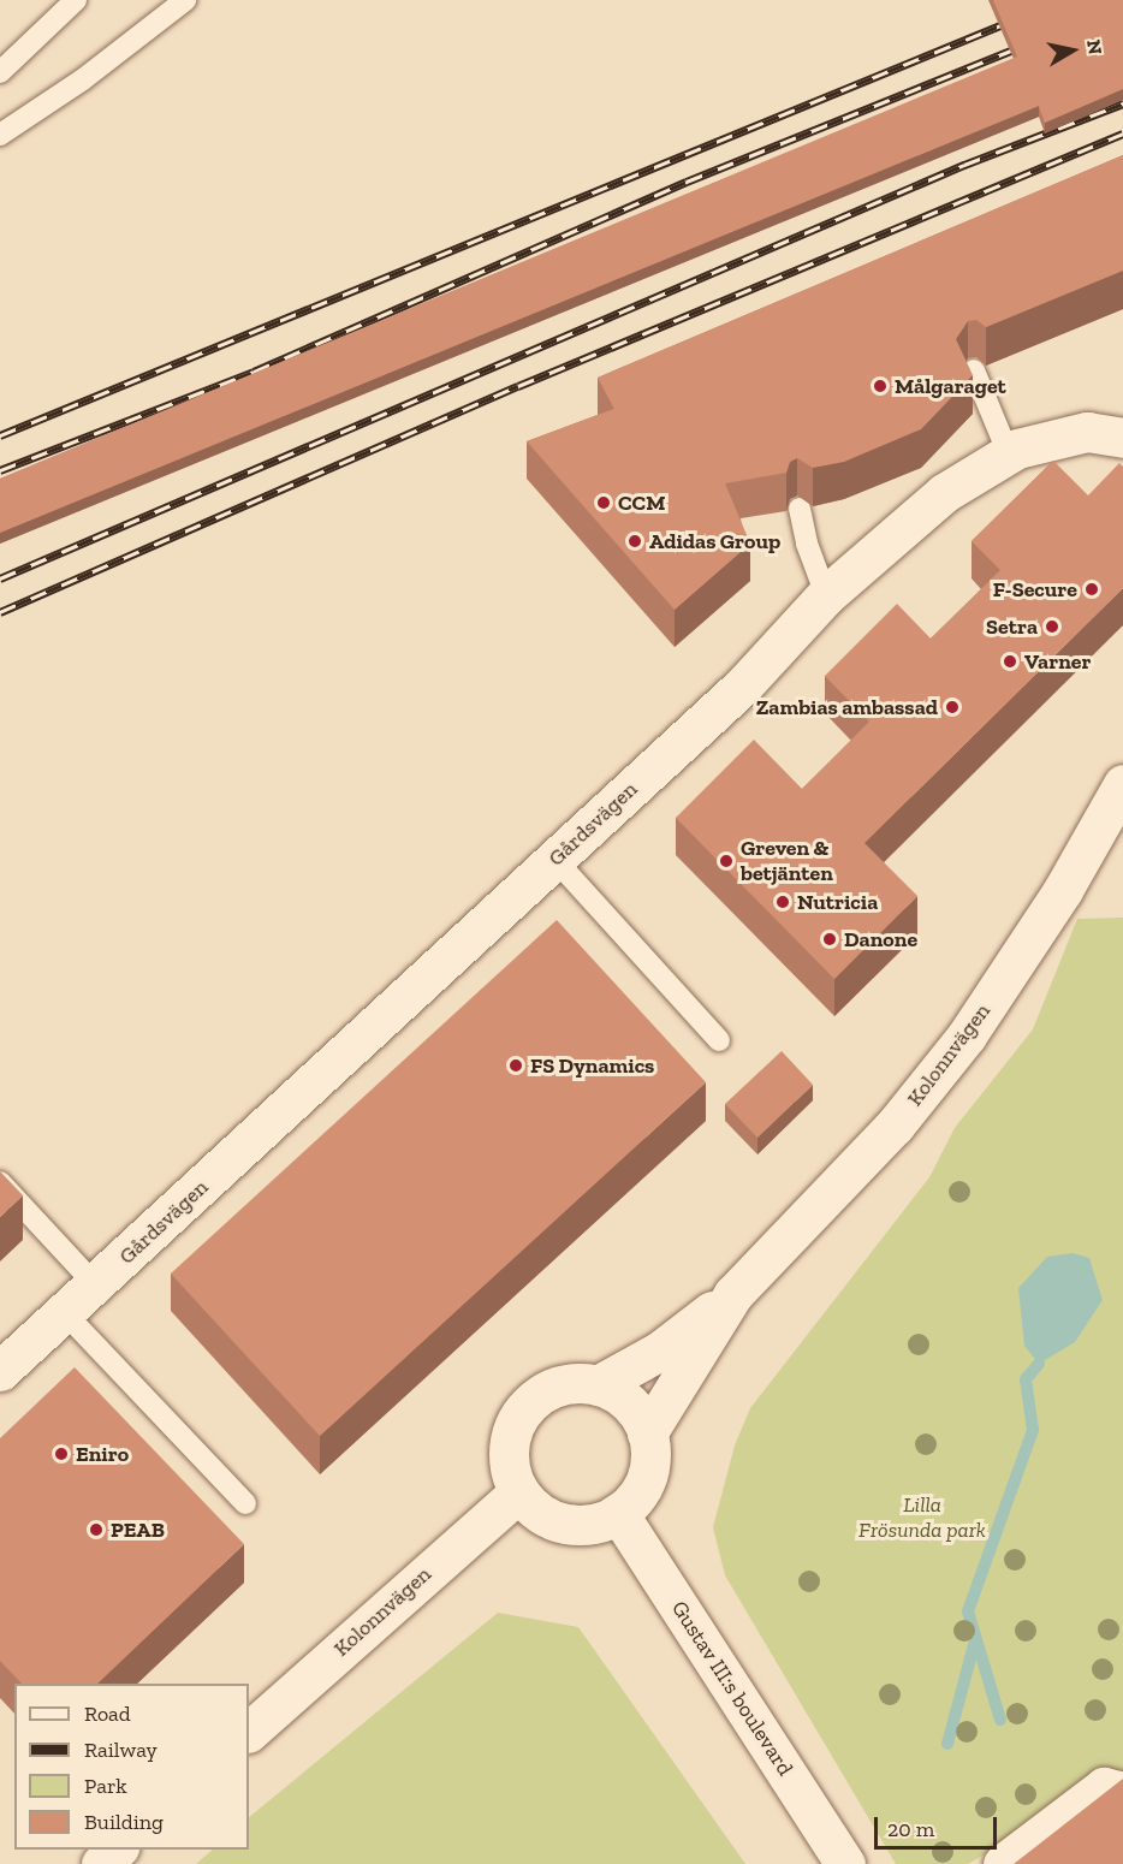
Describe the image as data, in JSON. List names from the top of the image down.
{
  "streets": {
    "street": ["Gårdsvägen", "Kolonnvägen", "Gustav III:s boulevard"]
  },
  "crossings": [
    ["Kolonnvägen", "Gustav III:s boulevard"]
  ],
  "parks": ["Lilla Frösunda park"],
  "places": [
    "Målgaraget",
    "CCM",
    "Adidas Group",
    "F-Secure",
    "Setra",
    "Varner",
    "Zambias ambassad",
    "Greven & betjänten",
    "Nutricia",
    "Danone",
    "FS Dynamics",
    "Eniro",
    "PEAB"
  ],
  "legend": [
    "Road",
    "Railway",
    "Park",
    "Building"
  ],
  "scale_bar": "20 m",
  "north": "right"
}
